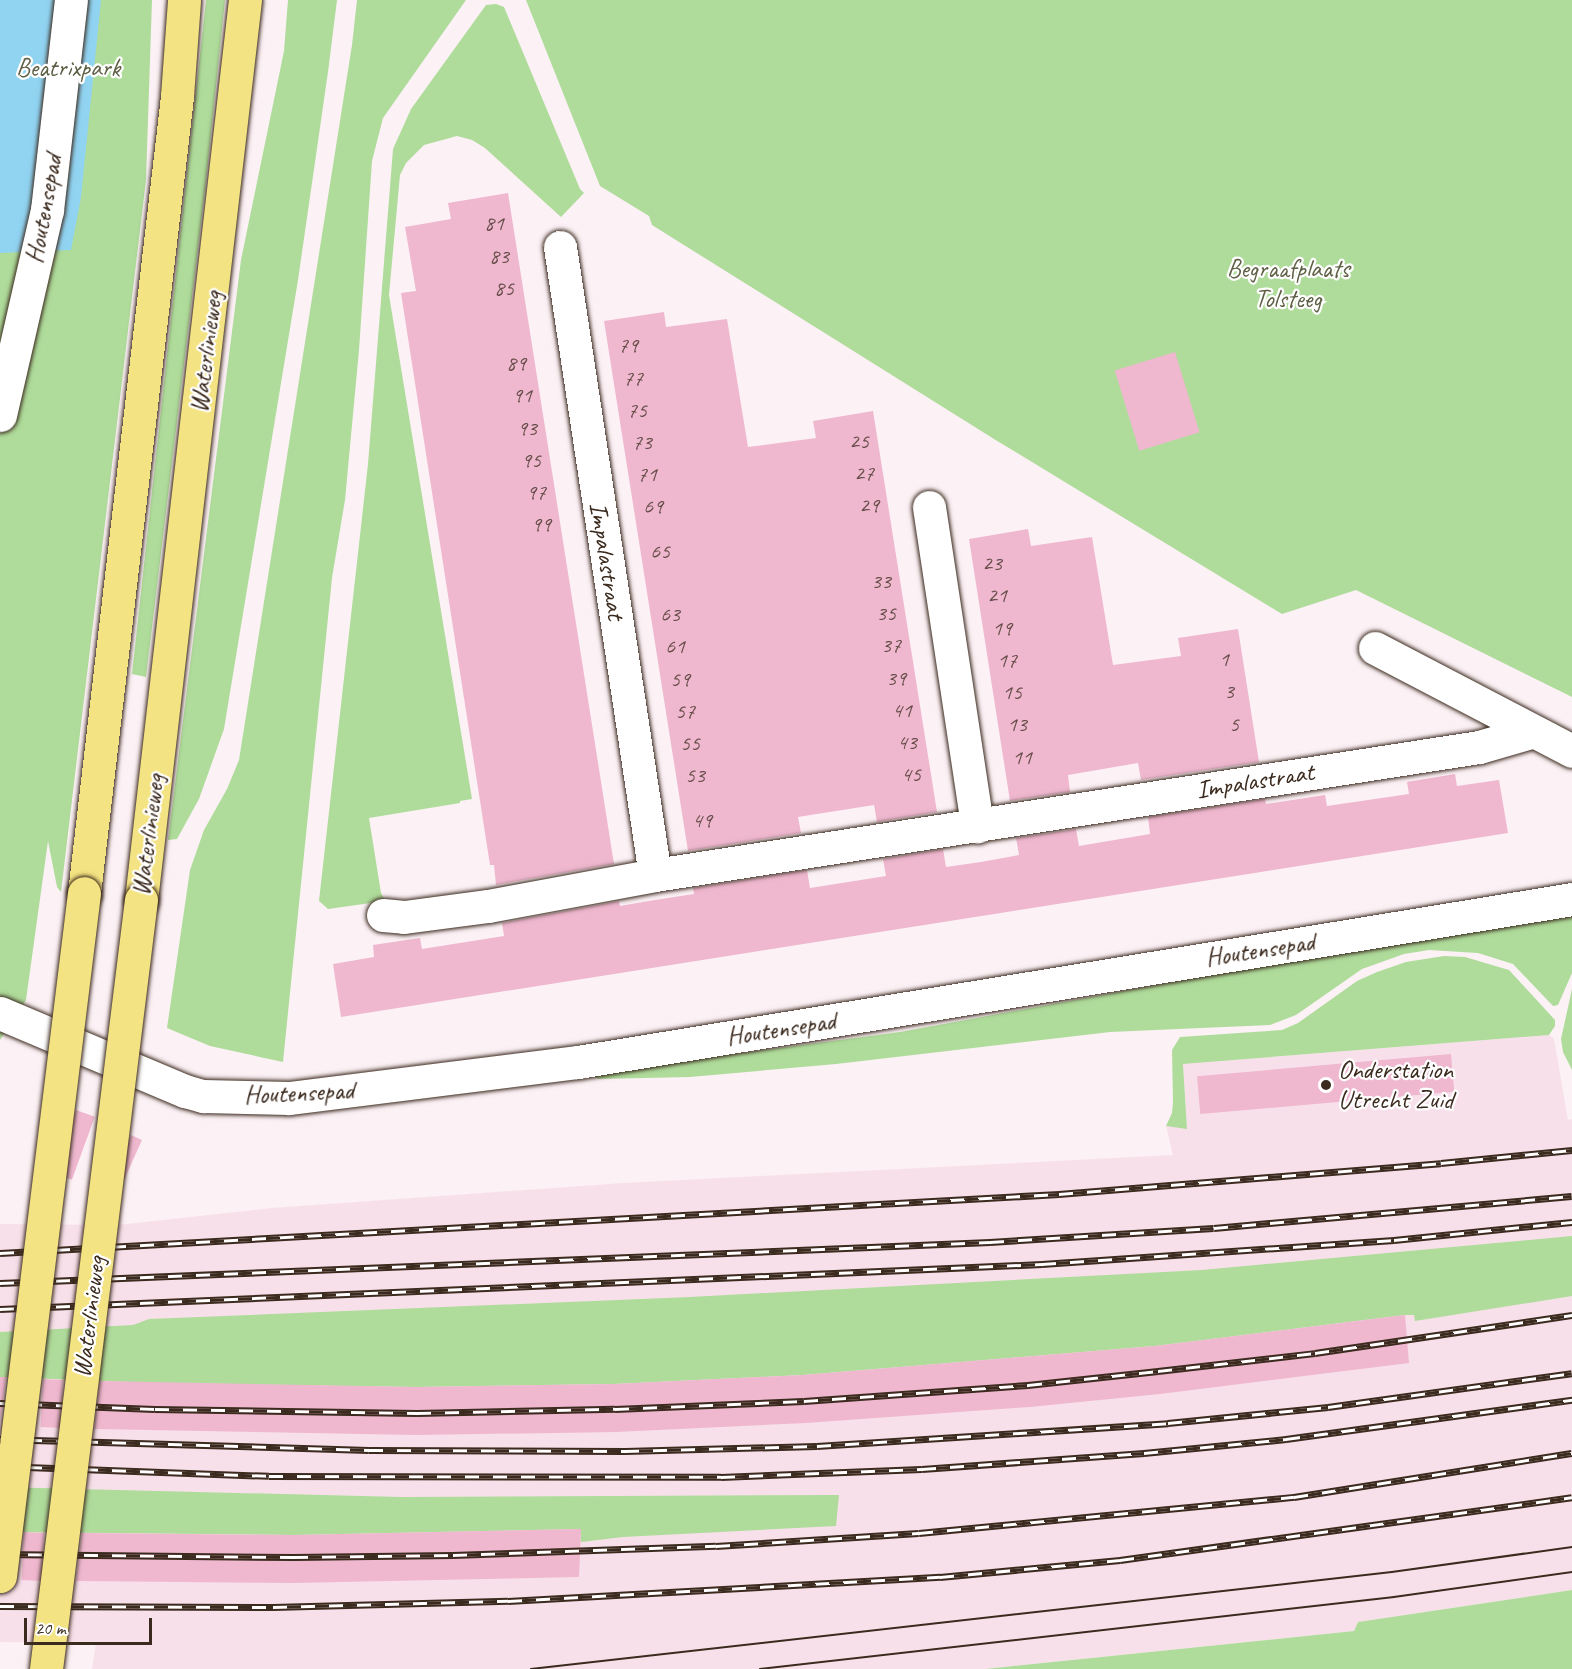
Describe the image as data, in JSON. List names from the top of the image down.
{
  "streets": {
    "main road": ["Waterlinieweg"],
    "street": ["Houtensepad", "Impalastraat"]
  },
  "parks": ["Beatrixpark", "Begraafplaats Tolsteeg"],
  "places": ["Onderstation Utrecht Zuid"],
  "house_numbers": [
    "81",
    "83",
    "85",
    "79",
    "89",
    "77",
    "91",
    "75",
    "93",
    "25",
    "73",
    "95",
    "27",
    "71",
    "97",
    "29",
    "69",
    "99",
    "65",
    "23",
    "33",
    "21",
    "35",
    "63",
    "19",
    "37",
    "61",
    "1",
    "17",
    "39",
    "59",
    "3",
    "15",
    "41",
    "57",
    "13",
    "5",
    "43",
    "55",
    "11",
    "45",
    "53",
    "49"
  ],
  "scale_bar": "20 m"
}
